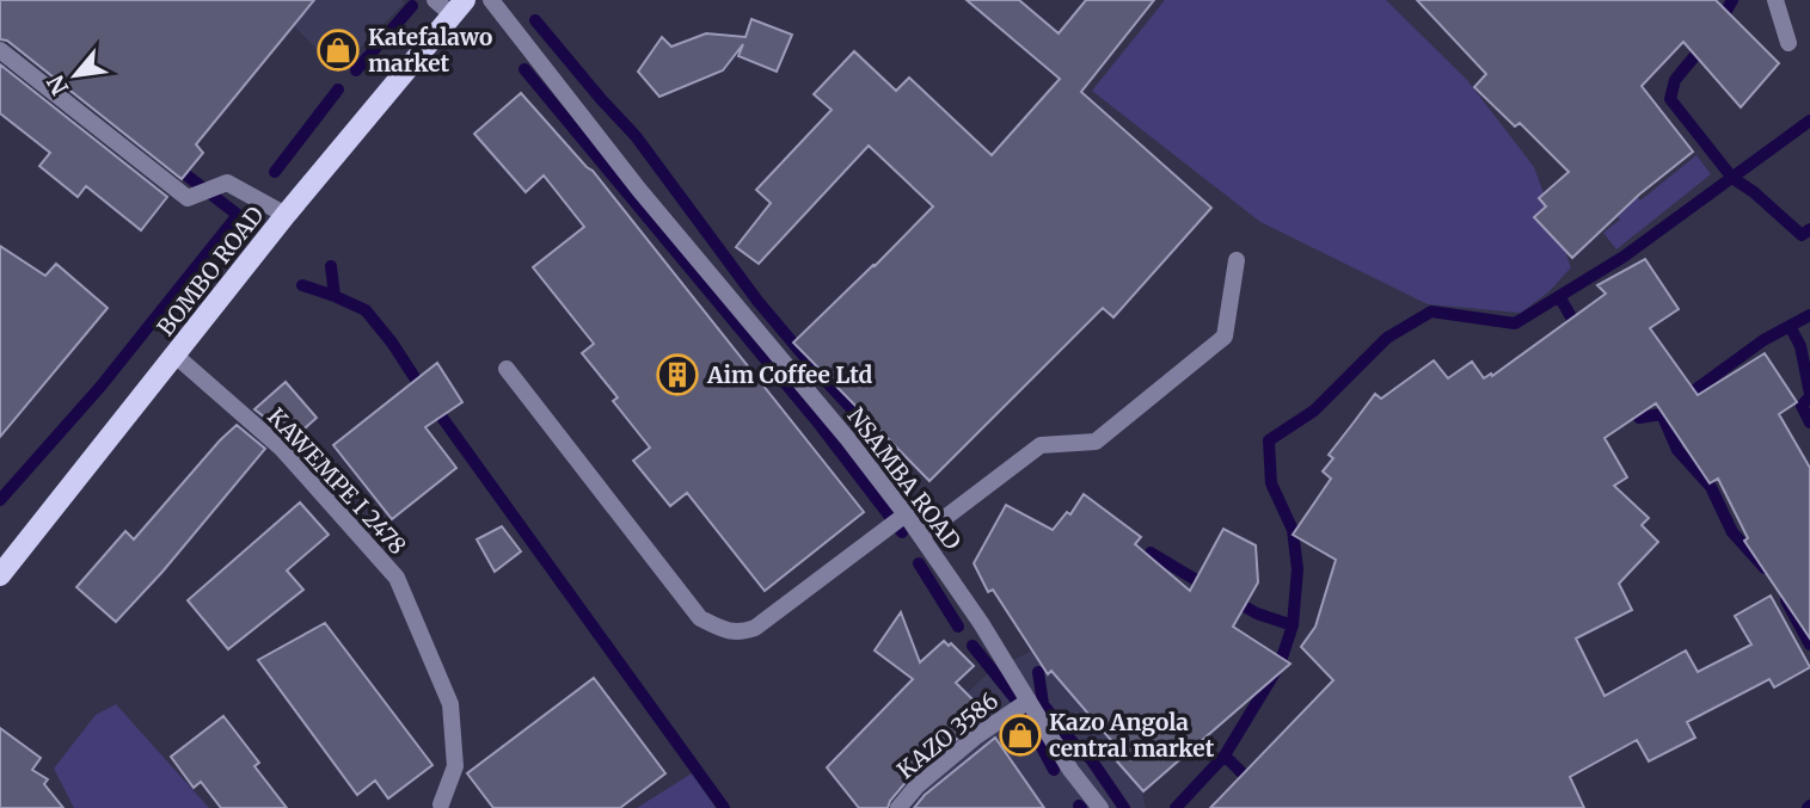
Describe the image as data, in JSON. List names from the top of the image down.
{
  "streets": {
    "main road": ["BOMBO ROAD"],
    "street": ["NSAMBA ROAD", "KAWEMPE I 2478", "KAZO 3586"]
  },
  "crossings": [
    ["BOMBO ROAD", "KAWEMPE I 2478"],
    ["NSAMBA ROAD", "KAZO 3586"]
  ],
  "places": {
    "shop": ["Katefalawo market", "Kazo Angola central market"],
    "building": ["Aim Coffee Ltd"]
  },
  "north": "bottom left"
}
